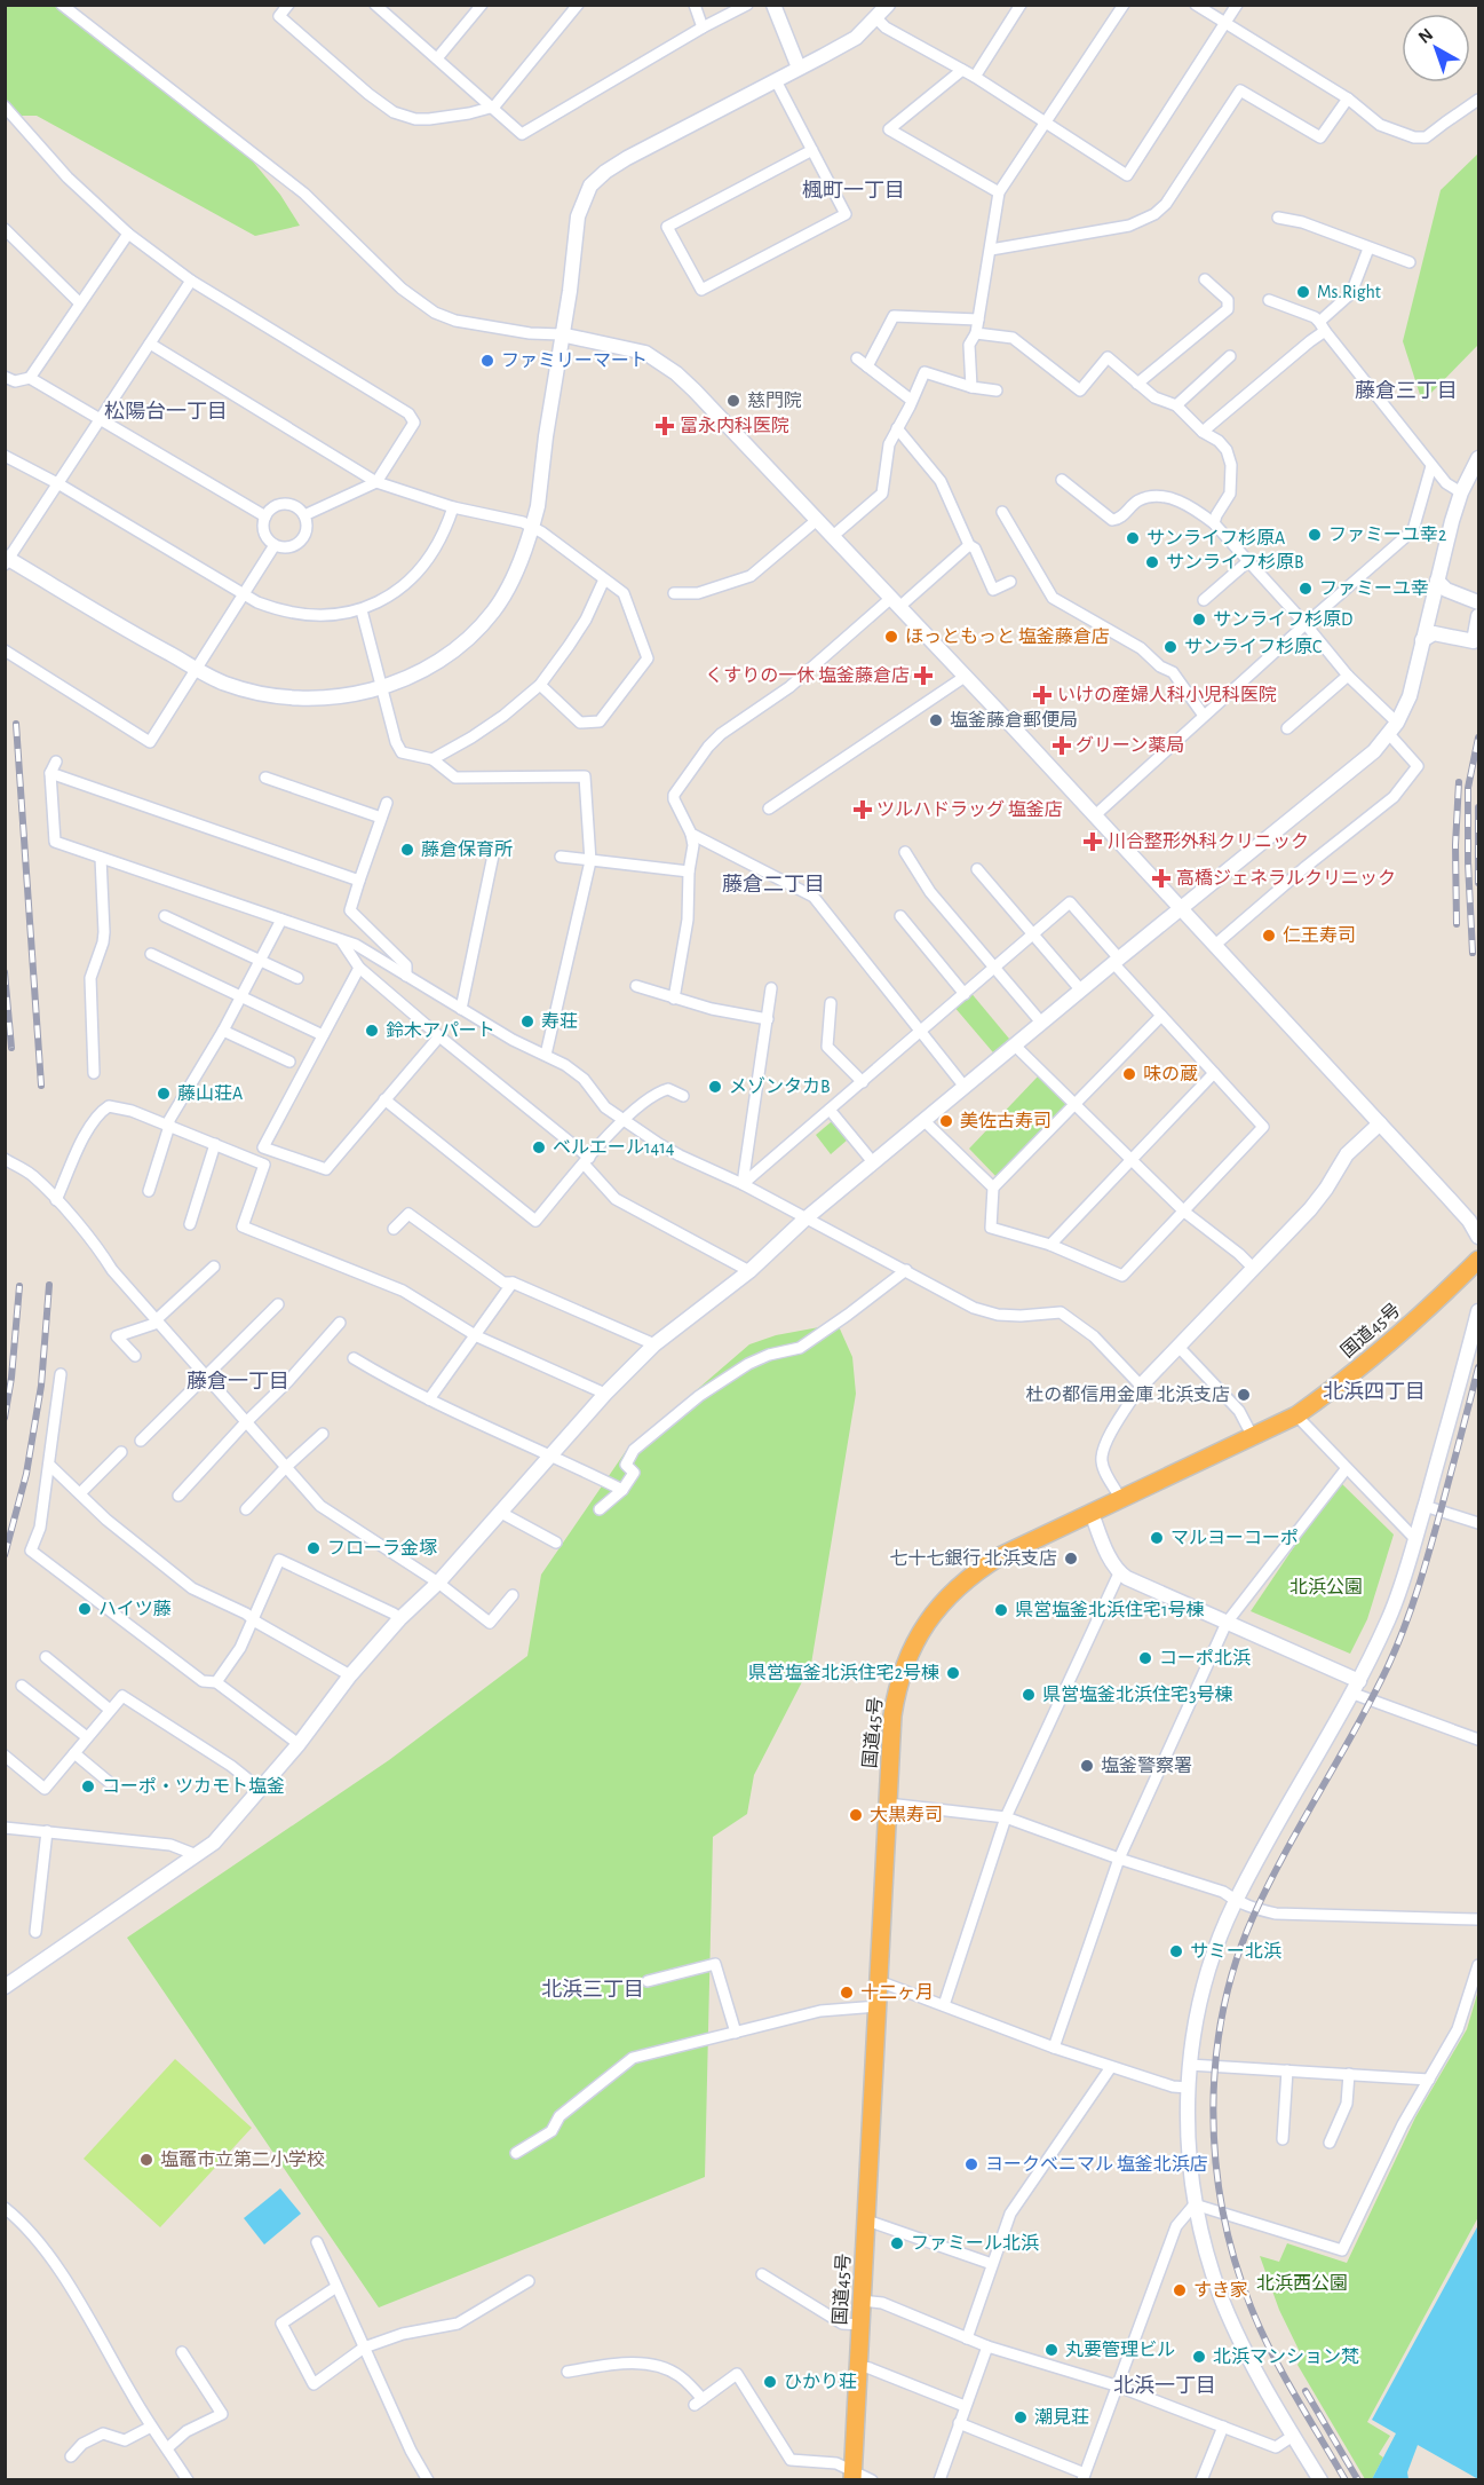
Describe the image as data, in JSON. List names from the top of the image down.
{
  "streets": {
    "highway": ["国道45号"]
  },
  "districts": [
    "楓町一丁目",
    "藤倉三丁目",
    "松陽台一丁目",
    "藤倉二丁目",
    "藤倉一丁目",
    "北浜四丁目",
    "北浜三丁目",
    "北浜一丁目"
  ],
  "parks": ["北浜公園", "北浜西公園"],
  "places": {
    "other": [
      "Ms.Right",
      "ファミリーマート",
      "慈門院",
      "ファミーユ幸2",
      "サンライフ杉原A",
      "サンライフ杉原B",
      "ファミーユ幸",
      "サンライフ杉原D",
      "ほっともっと 塩釜藤倉店",
      "サンライフ杉原C",
      "塩釜藤倉郵便局",
      "藤倉保育所",
      "仁王寿司",
      "寿荘",
      "鈴木アパート",
      "味の蔵",
      "メゾンタカB",
      "藤山荘A",
      "美佐古寿司",
      "ベルエール1414",
      "杜の都信用金庫 北浜支店",
      "マルヨーコーポ",
      "フローラ金塚",
      "七十七銀行 北浜支店",
      "ハイツ藤",
      "県営塩釜北浜住宅1号棟",
      "コーポ北浜",
      "県営塩釜北浜住宅2号棟",
      "県営塩釜北浜住宅3号棟",
      "塩釜警察署",
      "コーポ・ツカモト塩釜",
      "大黒寿司",
      "サミー北浜",
      "十二ヶ月",
      "塩竈市立第二小学校",
      "ヨークベニマル 塩釜北浜店",
      "ファミール北浜",
      "すき家",
      "丸要管理ビル",
      "北浜マンション梵",
      "ひかり荘",
      "潮見荘"
    ],
    "health": [
      "冨永内科医院",
      "くすりの一休 塩釜藤倉店",
      "いけの産婦人科小児科医院",
      "グリーン薬局",
      "ツルハドラッグ 塩釜店",
      "川合整形外科クリニック",
      "高橋ジェネラルクリニック"
    ]
  },
  "north": "top left"
}
